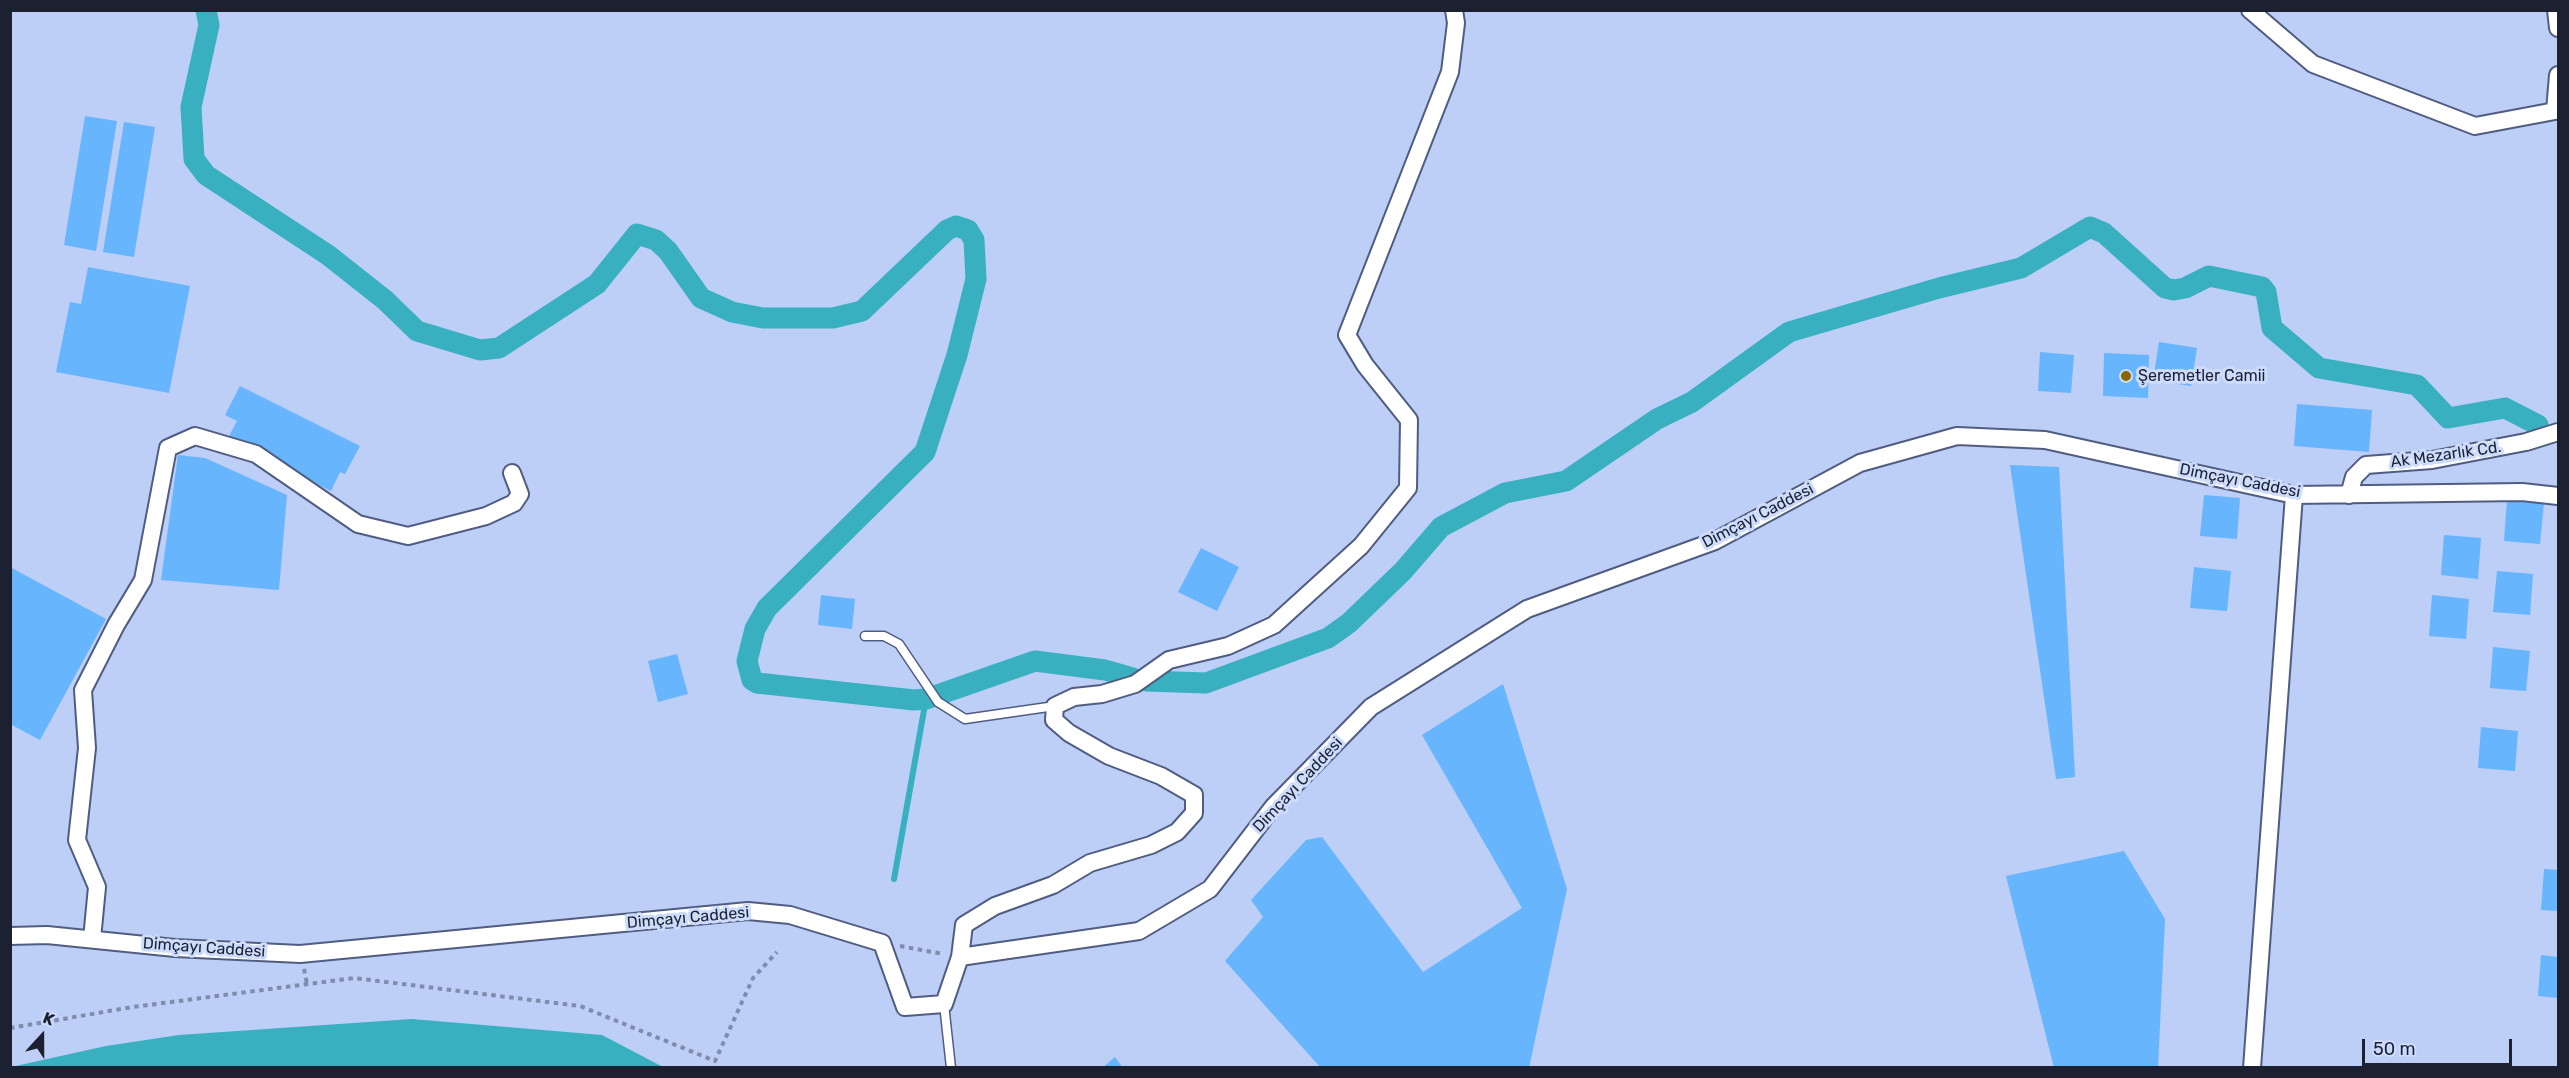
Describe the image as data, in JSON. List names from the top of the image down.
{
  "streets": {
    "street": ["Ak Mezarlık Cd.", "Dimçayı Caddesi"]
  },
  "crossings": [
    ["Ak Mezarlık Cd.", "Dimçayı Caddesi"]
  ],
  "places": ["Şeremetler Camii"],
  "scale_bar": "50 m",
  "north": "top"
}
